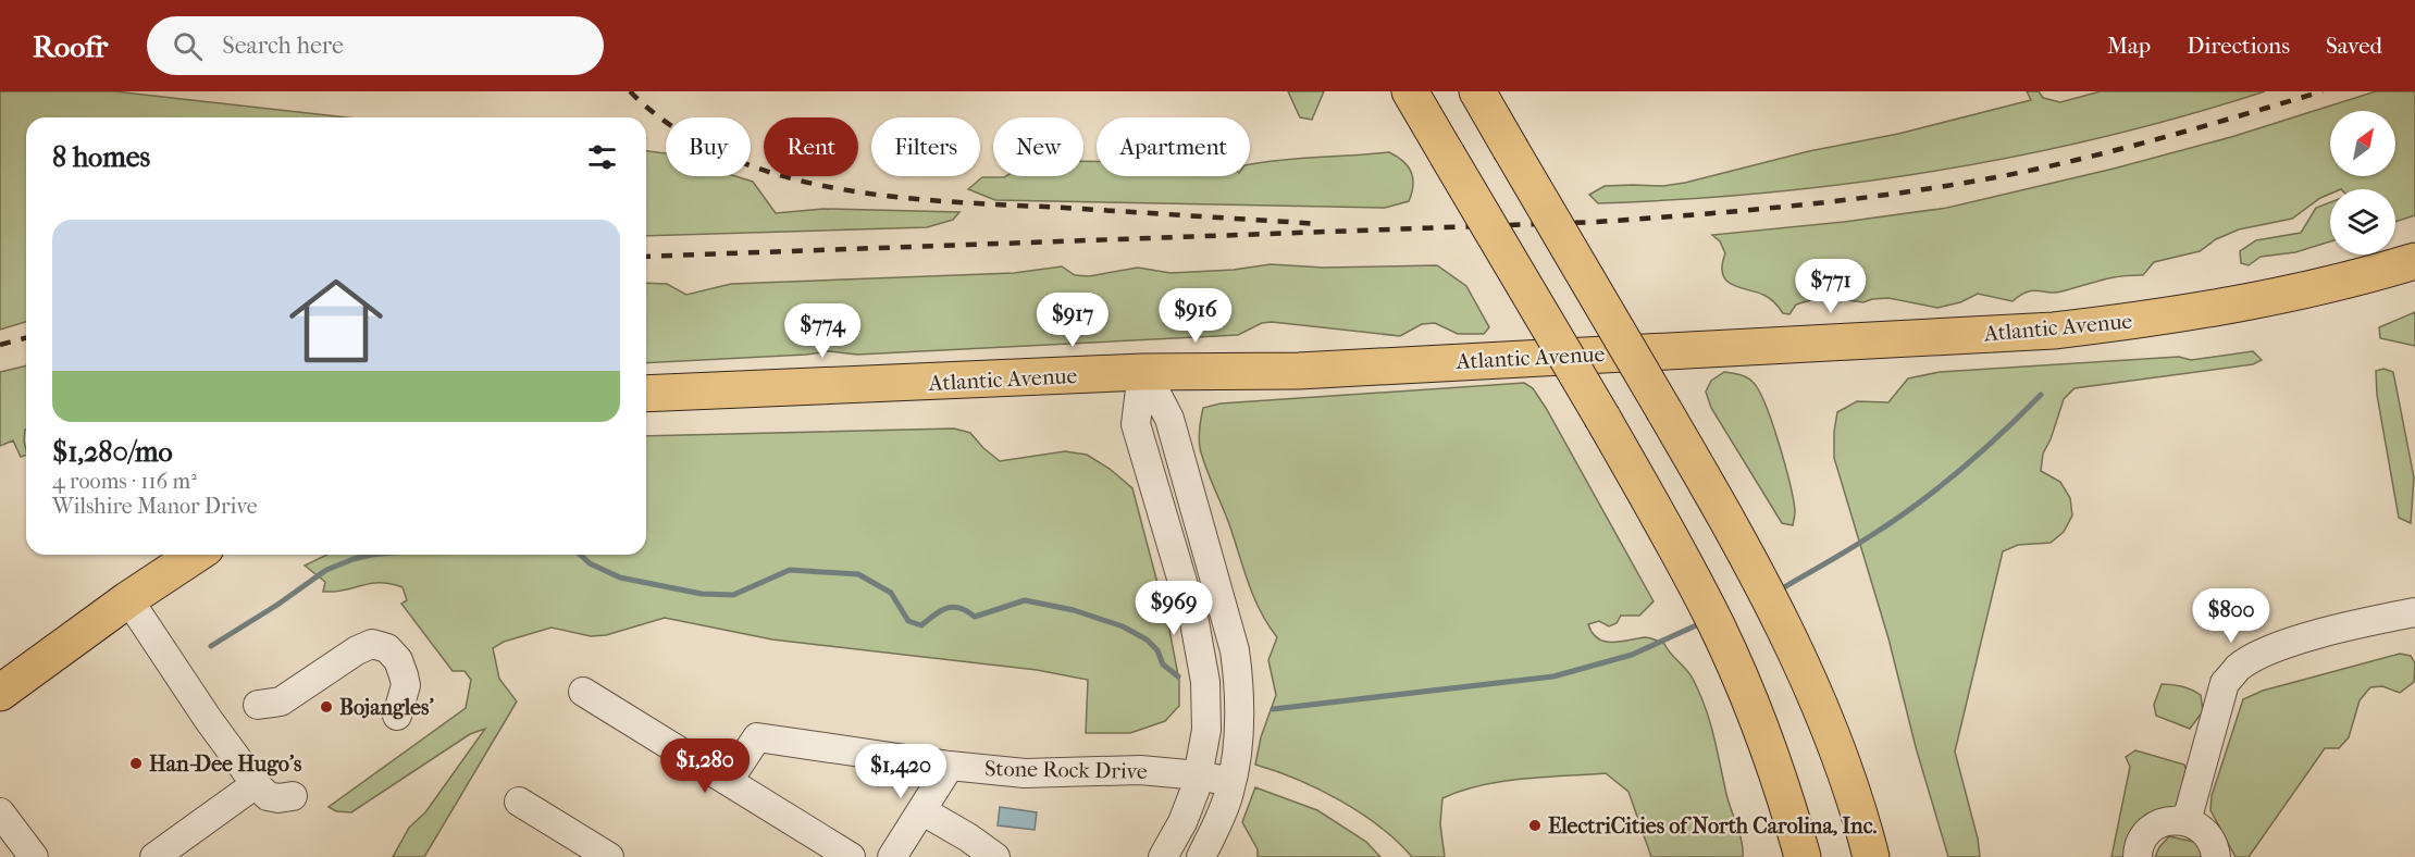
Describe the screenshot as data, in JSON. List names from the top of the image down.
{
  "streets": {
    "main road": ["Atlantic Avenue"],
    "street": ["Stone Rock Drive"]
  },
  "places": ["Bojangles'", "Han-Dee Hugo's", "ElectriCities of North Carolina, Inc."],
  "north": "top right",
  "page": {
    "header": "Roofr",
    "search": "Search here",
    "nav": ["Map", "Directions", "Saved"],
    "chip": [
      "Buy",
      "Rent",
      "Filters",
      "New",
      "Apartment"
    ],
    "heading": "8 homes",
    "list": [
      {
        "name": "$1,280/mo",
        "note": "4 rooms · 116 m² · Wilshire Manor Drive"
      }
    ],
    "price": [
      "$771",
      "$916",
      "$917",
      "$774",
      "$969",
      "$800",
      "$1,280",
      "$1,420"
    ]
  }
}
